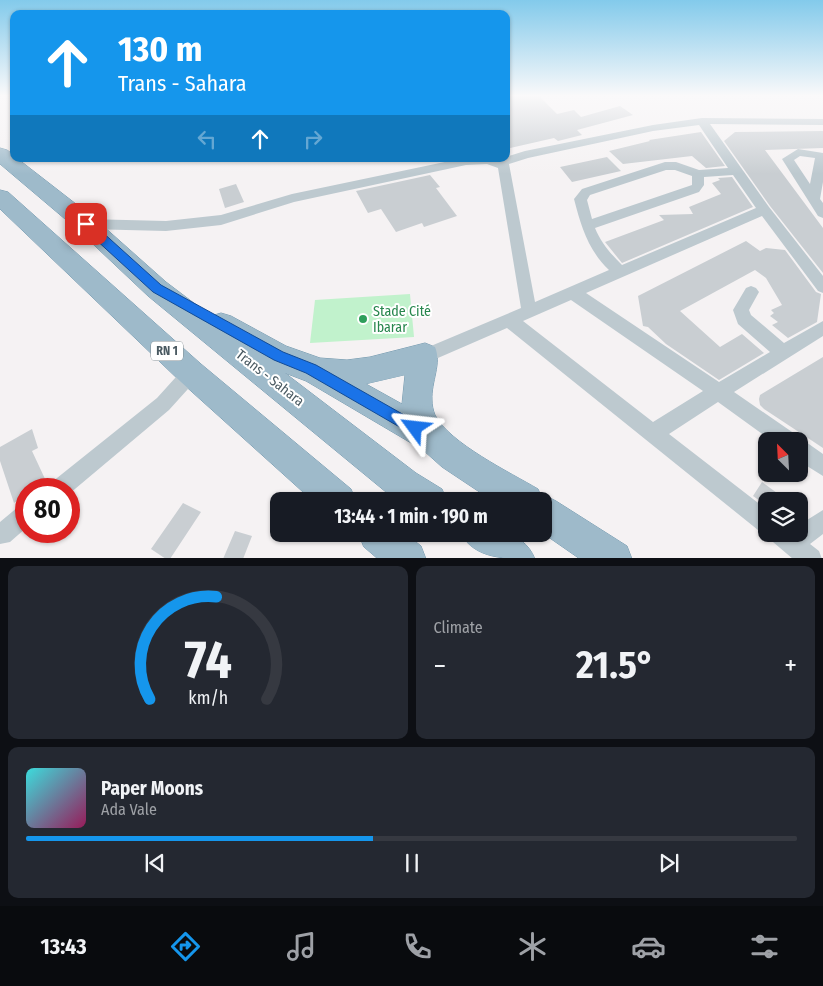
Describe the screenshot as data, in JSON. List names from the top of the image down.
{
  "streets": {
    "highway": ["RN 1", "Trans - Sahara"]
  },
  "places": ["Stade Cité Ibarar"],
  "north": "top left",
  "page": {
    "turn": ["130 m", "Trans - Sahara"],
    "limit": "80",
    "trip": "13:44 · 1 min · 190 m",
    "tile": "Climate",
    "heat": ["−", "21.5°", "+"],
    "song": ["Paper Moons", "Ada Vale"],
    "tabs": "13:43",
    "gauge": ["74", "km/h"]
  }
}
